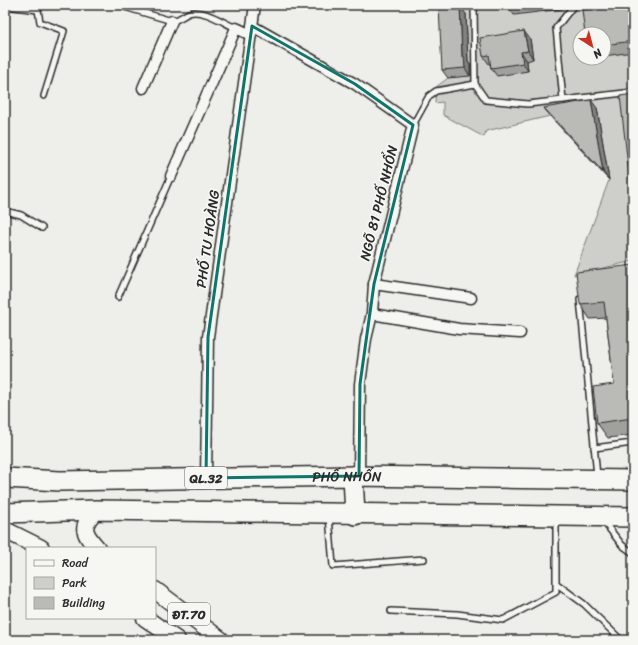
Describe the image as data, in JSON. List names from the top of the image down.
{
  "streets": {
    "highway": ["PHỐ NHỔN", "QL.32"],
    "main road": ["ĐT.70"],
    "street": ["NGÕ 81 PHỐ NHỔN", "PHỐ TU HOÀNG"]
  },
  "crossings": [
    ["NGÕ 81 PHỐ NHỔN", "PHỐ NHỔN"],
    ["PHỐ TU HOÀNG", "PHỐ NHỔN"]
  ],
  "legend": ["Road", "Park", "Building"],
  "north": "bottom right"
}
